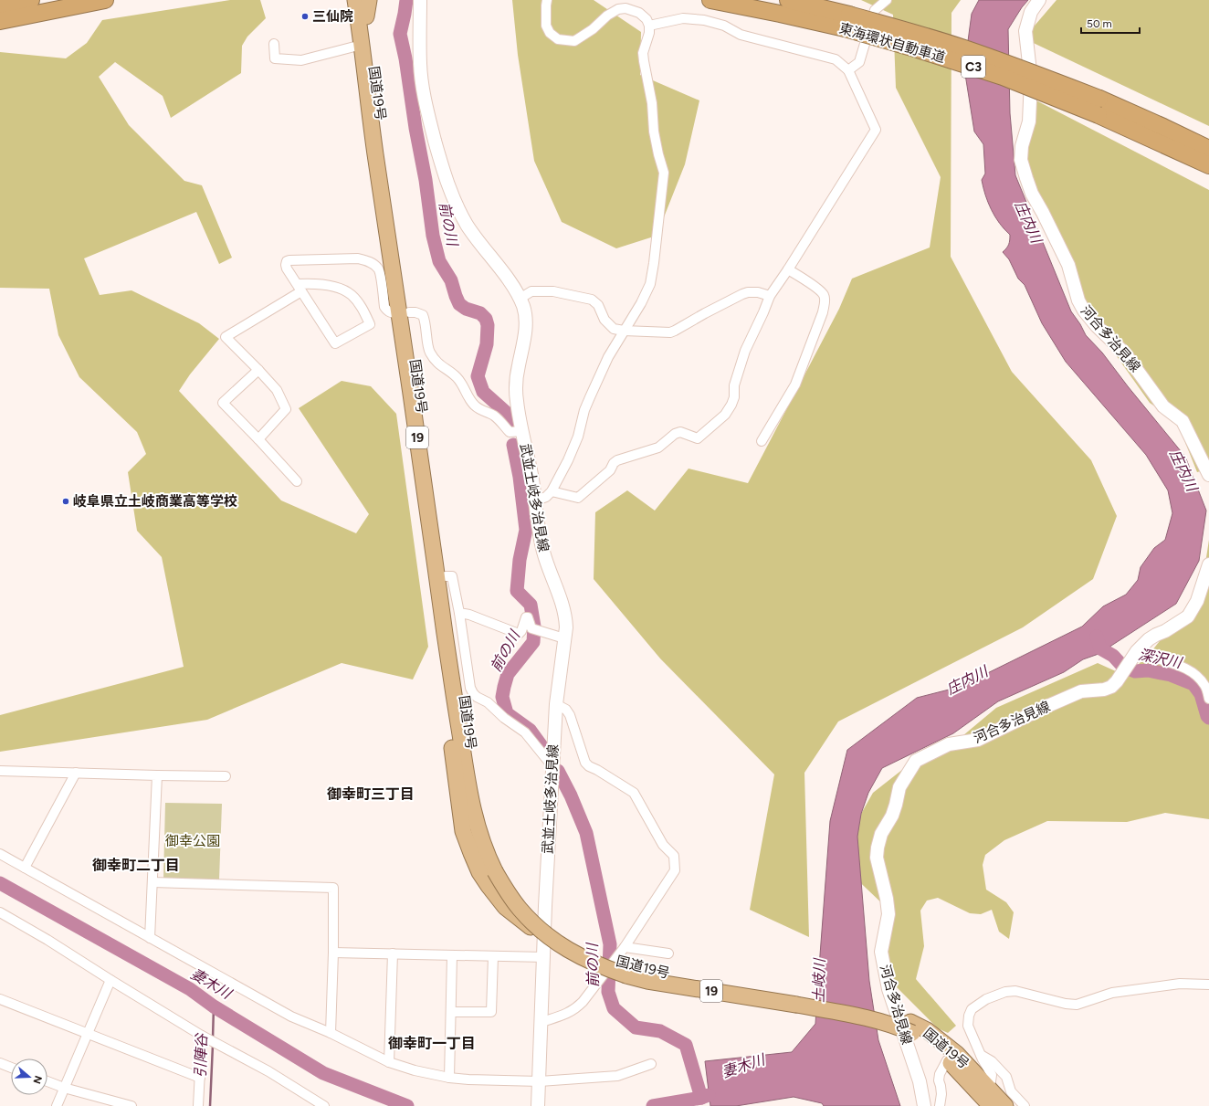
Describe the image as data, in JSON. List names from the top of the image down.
{
  "streets": {
    "highway": [
      "東海環状自動車道",
      "C3",
      "国道19号",
      "19"
    ],
    "main road": ["河合多治見線", "武並土岐多治見線"]
  },
  "crossings": [
    ["国道19号", "19"]
  ],
  "districts": ["御幸町三丁目", "御幸町二丁目", "御幸町一丁目"],
  "water": [
    "庄内川",
    "前の川",
    "深沢川",
    "土岐川",
    "妻木川",
    "引陣谷"
  ],
  "parks": ["御幸公園"],
  "places": ["三仙院", "岐阜県立土岐商業高等学校"],
  "scale_bar": "50 m",
  "north": "right"
}
